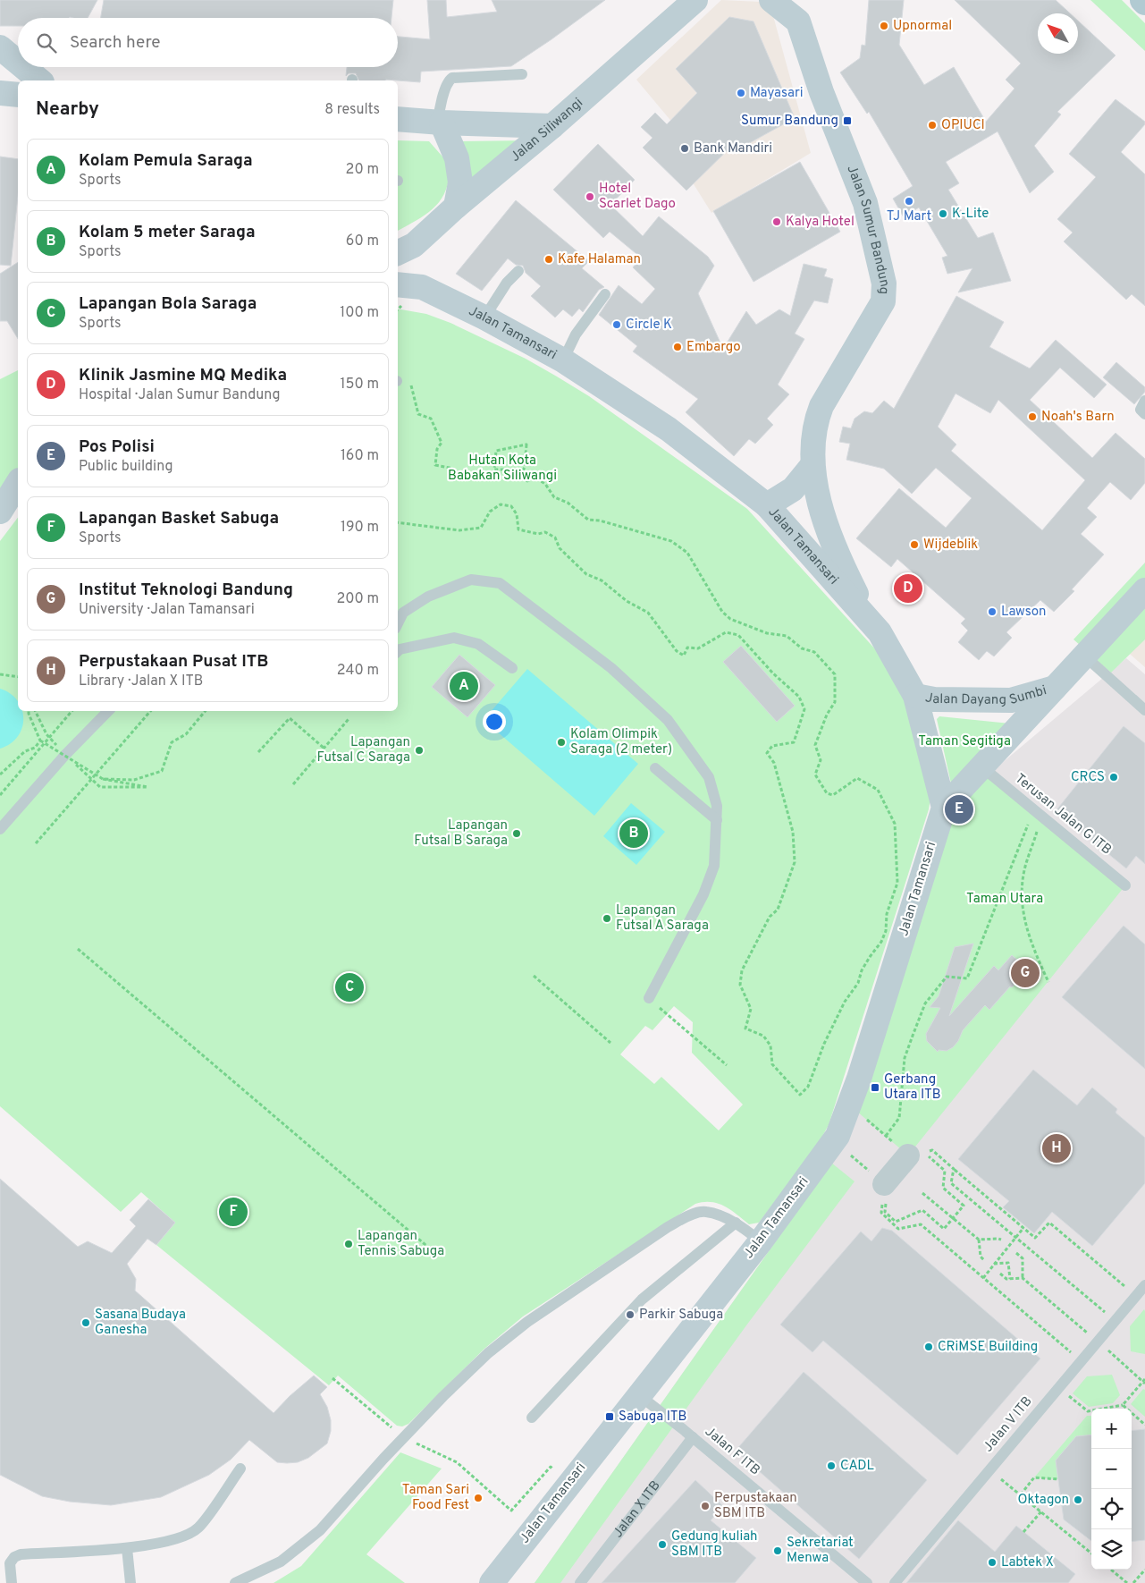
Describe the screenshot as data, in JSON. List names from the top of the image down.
{
  "streets": {
    "main road": [
      "Jalan Siliwangi",
      "Jalan Sumur Bandung",
      "Jalan Tamansari",
      "Jalan Dayang Sumbi"
    ],
    "lane": [
      "Terusan Jalan G ITB",
      "Jalan V ITB",
      "Jalan F ITB",
      "Jalan X ITB"
    ]
  },
  "crossings": [
    ["Jalan Sumur Bandung", "Jalan Tamansari"],
    ["Jalan Tamansari", "Jalan Dayang Sumbi"],
    ["Jalan Tamansari", "Jalan F ITB"],
    ["Jalan Dayang Sumbi", "Terusan Jalan G ITB"],
    ["Jalan F ITB", "Jalan X ITB"]
  ],
  "parks": ["Hutan Kota Babakan Siliwangi", "Taman Segitiga", "Taman Utara"],
  "places": {
    "other": [
      "Upnormal",
      "Mayasari",
      "OPIUCI",
      "Bank Mandiri",
      "Hotel Scarlet Dago",
      "TJ Mart",
      "K-Lite",
      "Kalya Hotel",
      "Kafe Halaman",
      "Circle K",
      "Embargo",
      "Noah's Barn",
      "Wijdeblik",
      "Lawson",
      "Kolam Olimpik Saraga (2 meter)",
      "Lapangan Futsal C Saraga",
      "CRCS",
      "Lapangan Futsal B Saraga",
      "Lapangan Futsal A Saraga",
      "Lapangan Tennis Sabuga",
      "Parkir Sabuga",
      "Sasana Budaya Ganesha",
      "CRiMSE Building",
      "CADL",
      "Taman Sari Food Fest",
      "Oktagon",
      "Perpustakaan SBM ITB",
      "Gedung kuliah SBM ITB",
      "Sekretariat Menwa",
      "Labtek X"
    ],
    "transit": ["Sumur Bandung", "Gerbang Utara ITB", "Sabuga ITB"]
  },
  "north": "top left",
  "page": {
    "search": "Search here",
    "heading": ["Nearby", "8 results"],
    "list": [
      {
        "mark": "A",
        "name": "Kolam Pemula Saraga",
        "note": "Sports",
        "value": "20 m"
      },
      {
        "mark": "B",
        "name": "Kolam 5 meter Saraga",
        "note": "Sports",
        "value": "60 m"
      },
      {
        "mark": "C",
        "name": "Lapangan Bola Saraga",
        "note": "Sports",
        "value": "100 m"
      },
      {
        "mark": "D",
        "name": "Klinik Jasmine MQ Medika",
        "note": "Hospital · Jalan Sumur Bandung",
        "value": "150 m"
      },
      {
        "mark": "E",
        "name": "Pos Polisi",
        "note": "Public building",
        "value": "160 m"
      },
      {
        "mark": "F",
        "name": "Lapangan Basket Sabuga",
        "note": "Sports",
        "value": "190 m"
      },
      {
        "mark": "G",
        "name": "Institut Teknologi Bandung",
        "note": "University · Jalan Tamansari",
        "value": "200 m"
      },
      {
        "mark": "H",
        "name": "Perpustakaan Pusat ITB",
        "note": "Library · Jalan X ITB",
        "value": "240 m"
      }
    ],
    "pins": [
      "D",
      "A",
      "E",
      "B",
      "G",
      "C",
      "H",
      "F"
    ],
    "map_buttons": ["+", "−"]
  }
}
